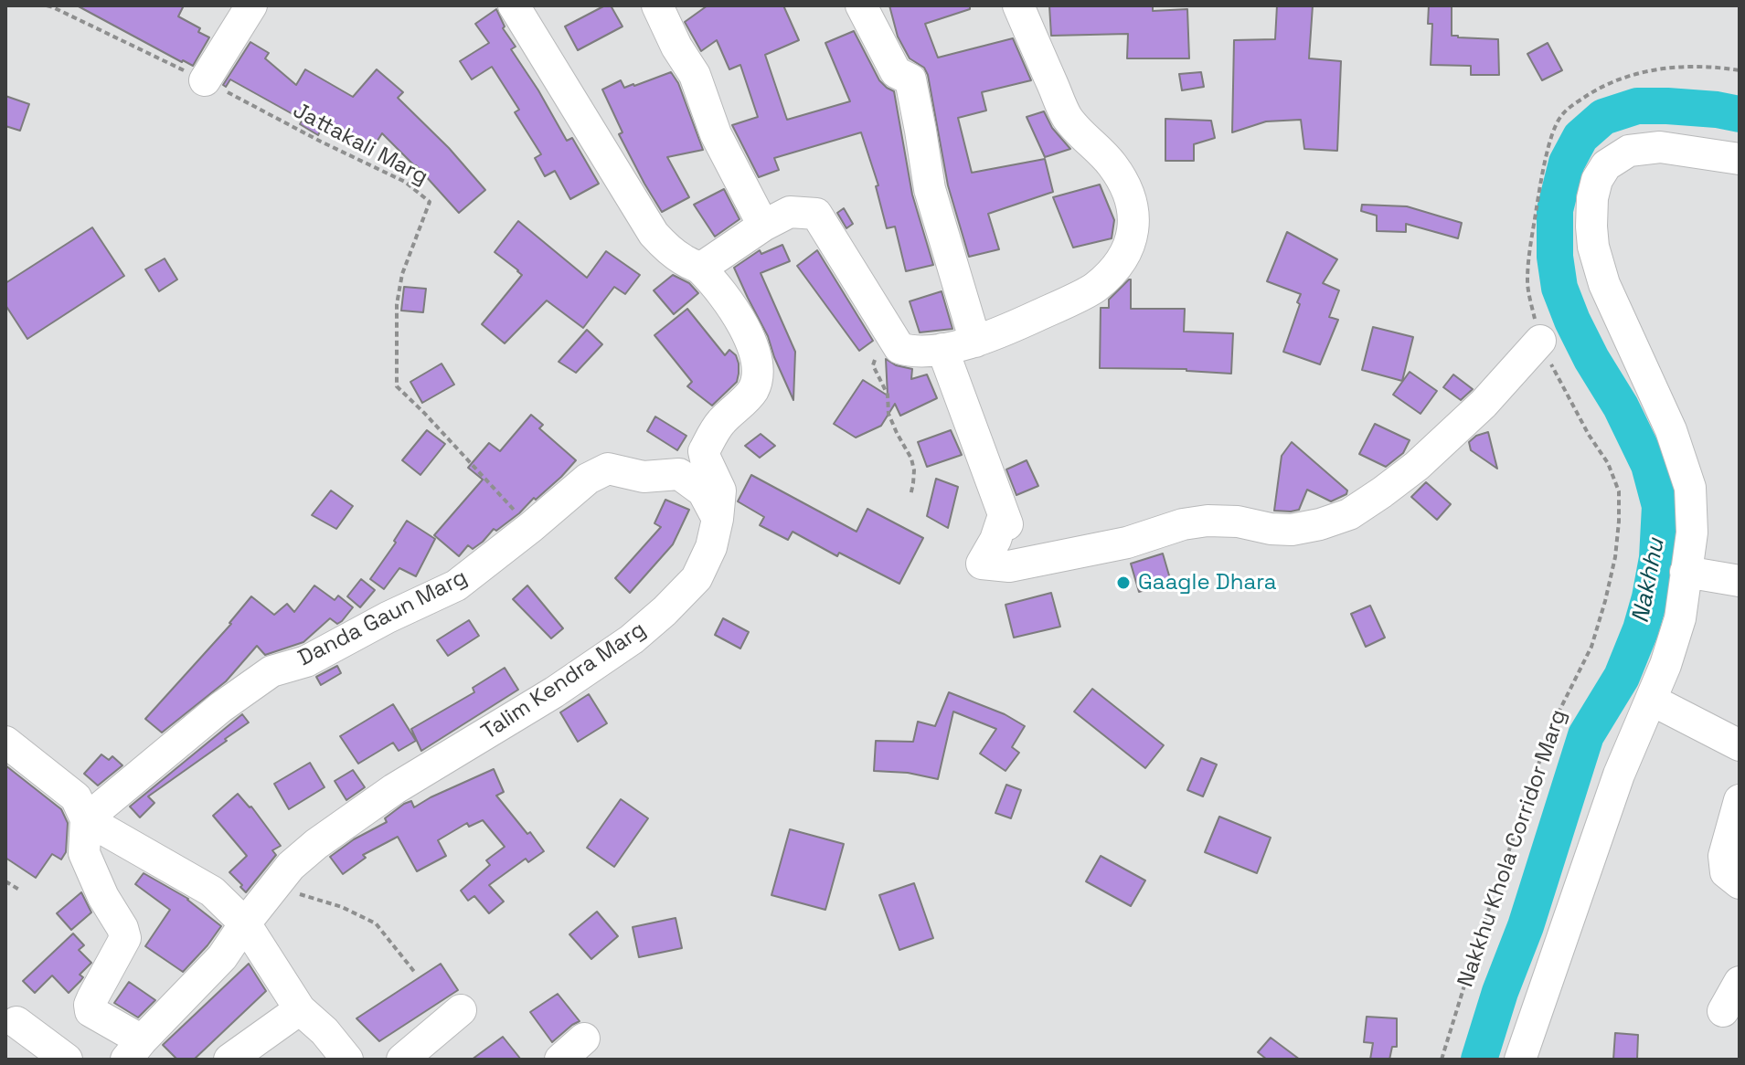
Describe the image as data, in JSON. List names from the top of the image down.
{
  "streets": {
    "street": ["Danda Gaun Marg", "Talim Kendra Marg"],
    "path": ["Jattakali Marg", "Nakkhu Khola Corridor Marg"]
  },
  "crossings": [
    ["Jattakali Marg", "Danda Gaun Marg"],
    ["Danda Gaun Marg", "Talim Kendra Marg"]
  ],
  "water": ["Nakhhu"],
  "places": ["Gaagle Dhara"]
}
